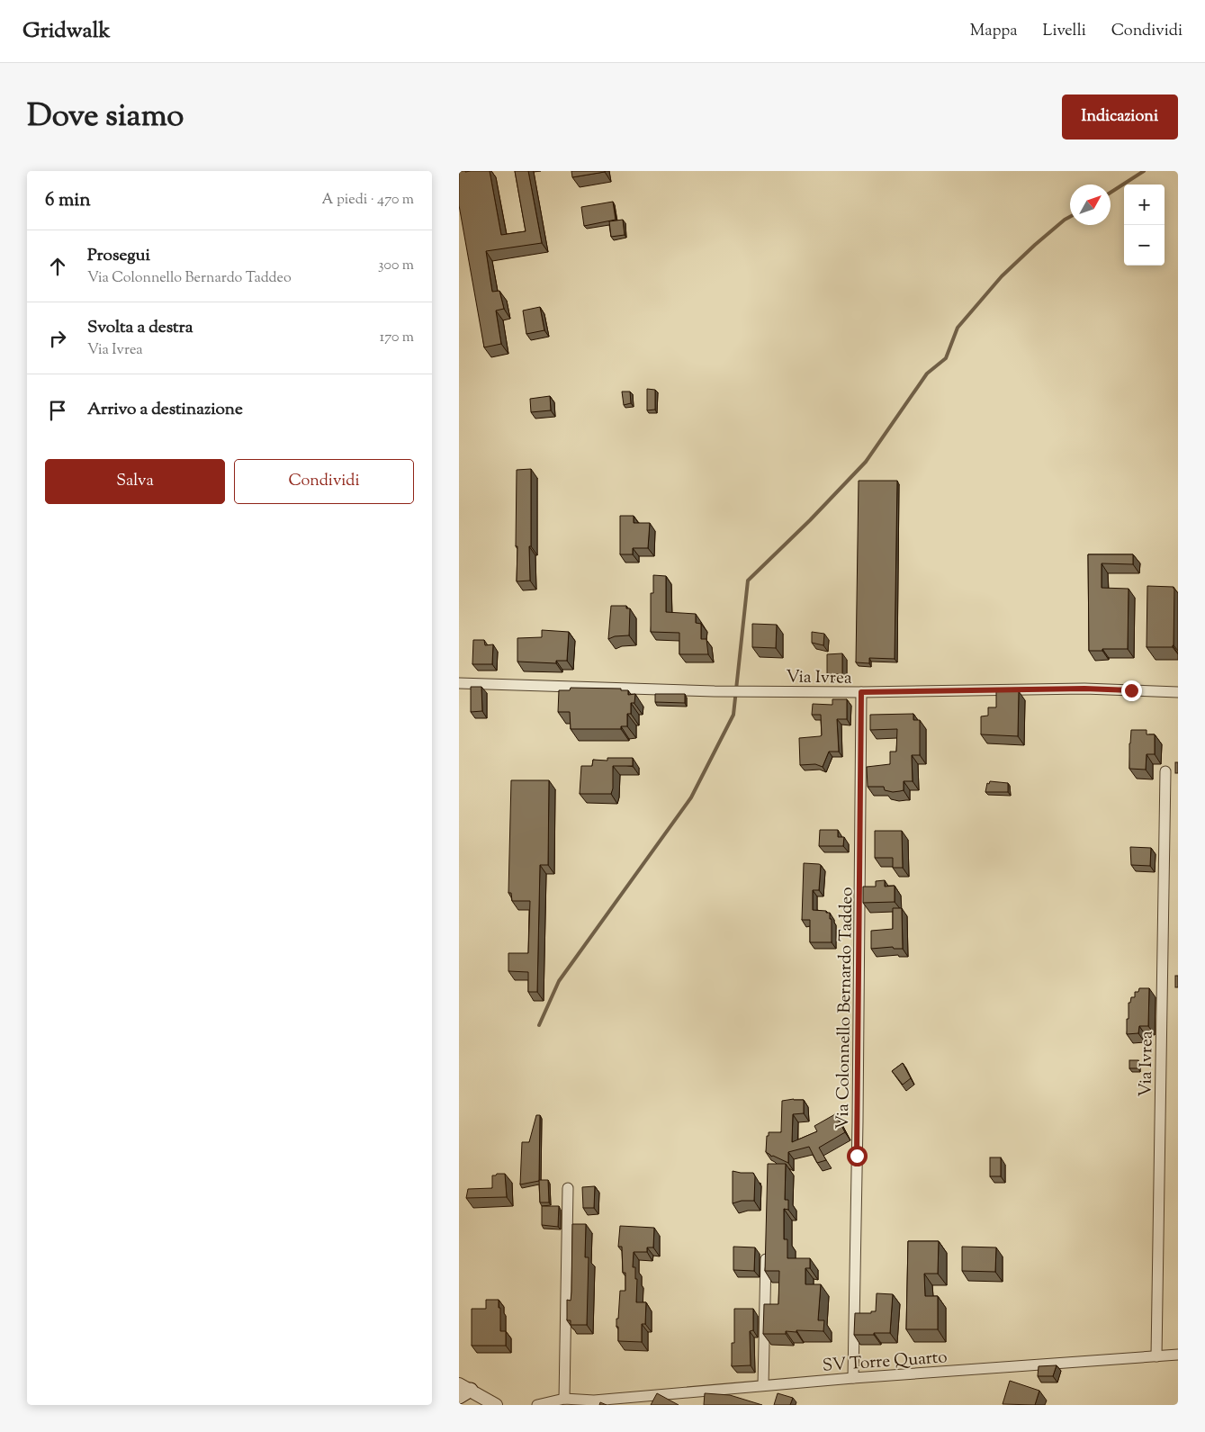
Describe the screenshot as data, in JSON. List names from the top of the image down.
{
  "streets": {
    "street": ["Via Ivrea", "Via Colonnello Bernardo Taddeo", "SV Torre Quarto"]
  },
  "crossings": [
    ["Via Ivrea", "Via Colonnello Bernardo Taddeo"],
    ["Via Ivrea", "SV Torre Quarto"],
    ["Via Colonnello Bernardo Taddeo", "SV Torre Quarto"]
  ],
  "north": "top right",
  "page": {
    "header": "Gridwalk",
    "nav": ["Mappa", "Livelli", "Condividi"],
    "title": "Dove siamo",
    "buttons": [
      "Indicazioni",
      ["Salva", "Condividi"]
    ],
    "heading": ["6 min", "A piedi · 470 m"],
    "map_buttons": ["+", "−"],
    "list": [
      ["Prosegui", "Via Colonnello Bernardo Taddeo", "300 m"],
      ["Svolta a destra", "Via Ivrea", "170 m"],
      "Arrivo a destinazione"
    ]
  }
}
